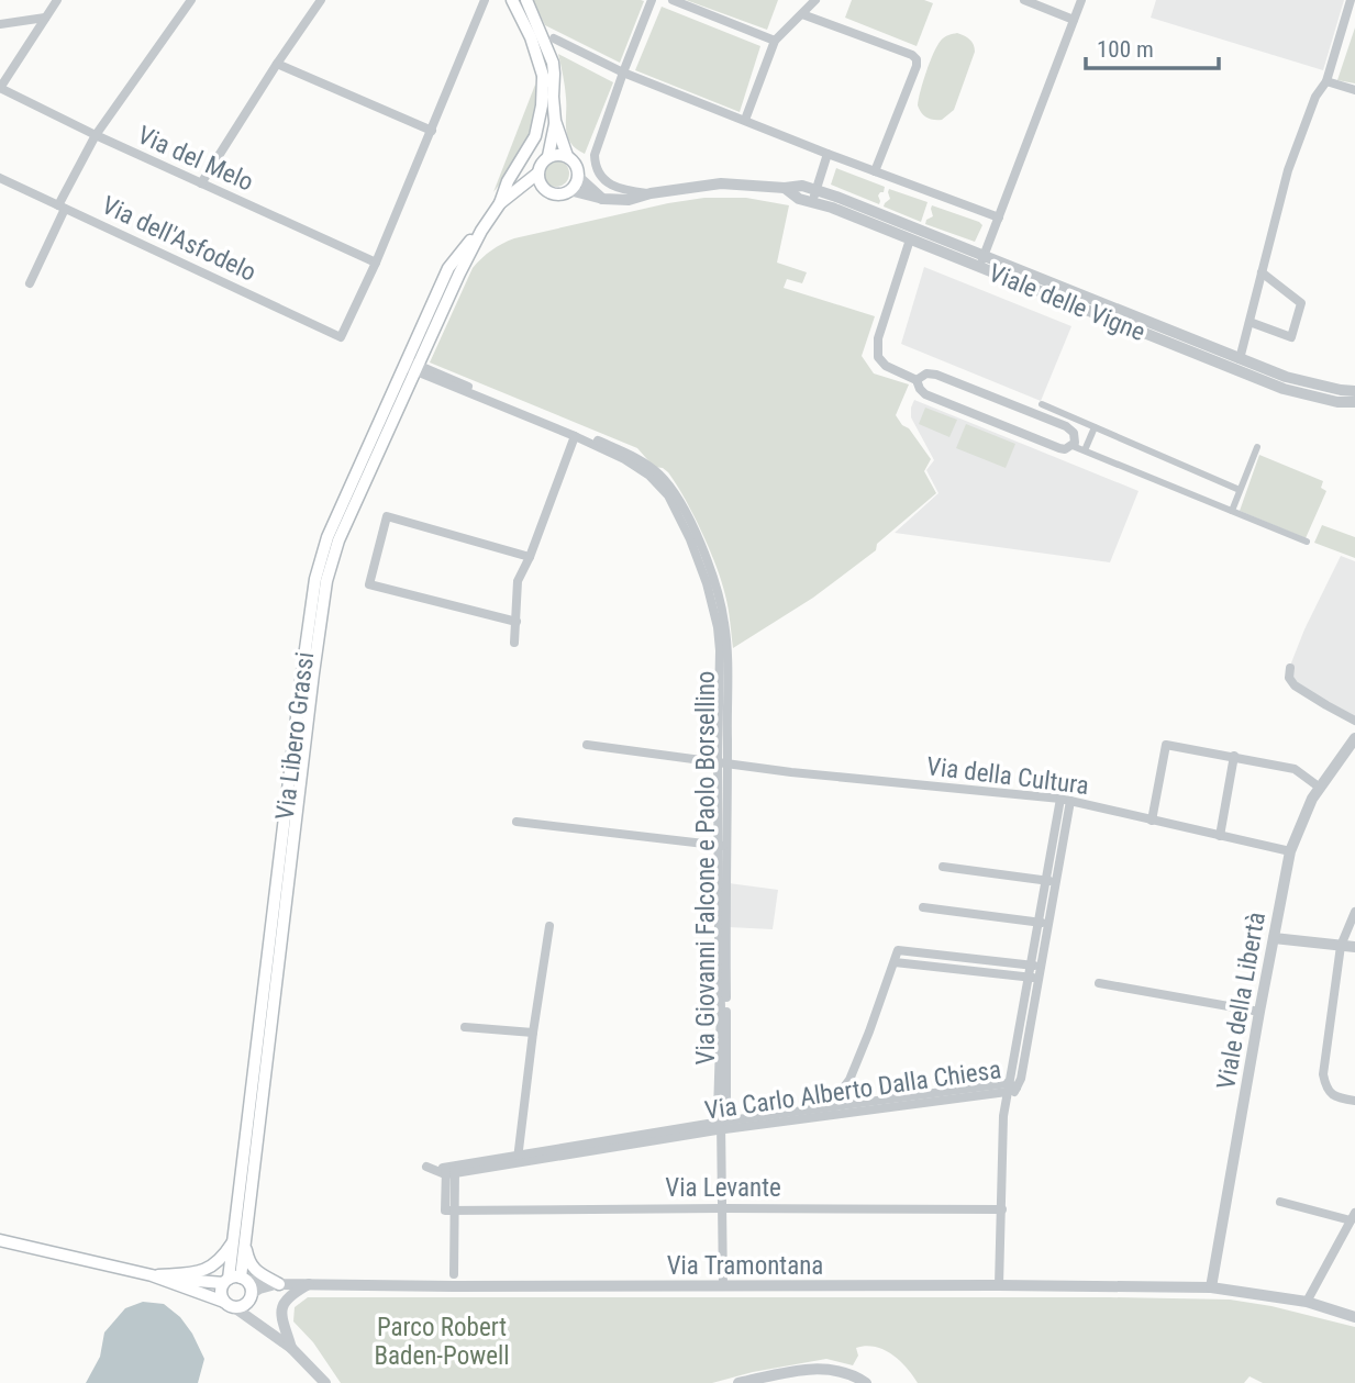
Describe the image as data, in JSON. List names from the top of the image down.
{
  "streets": {
    "main road": ["Via Libero Grassi"],
    "street": [
      "Via del Melo",
      "Via dell'Asfodelo",
      "Viale delle Vigne",
      "Via della Cultura",
      "Via Giovanni Falcone e Paolo Borsellino",
      "Viale della Libertà",
      "Via Carlo Alberto Dalla Chiesa",
      "Via Levante",
      "Via Tramontana"
    ]
  },
  "crossings": [
    ["Via del Melo", "Via dell'Asfodelo"],
    ["Via Libero Grassi", "Via Giovanni Falcone e Paolo Borsellino"],
    ["Via Libero Grassi", "Via Tramontana"],
    ["Via della Cultura", "Via Giovanni Falcone e Paolo Borsellino"],
    ["Via della Cultura", "Viale della Libertà"],
    ["Via Giovanni Falcone e Paolo Borsellino", "Via Carlo Alberto Dalla Chiesa"],
    ["Via Giovanni Falcone e Paolo Borsellino", "Via Levante"],
    ["Via Giovanni Falcone e Paolo Borsellino", "Via Tramontana"],
    ["Viale della Libertà", "Via Tramontana"],
    ["Via Carlo Alberto Dalla Chiesa", "Via Levante"]
  ],
  "parks": ["Parco Robert Baden-Powell"],
  "scale_bar": "100 m"
}
